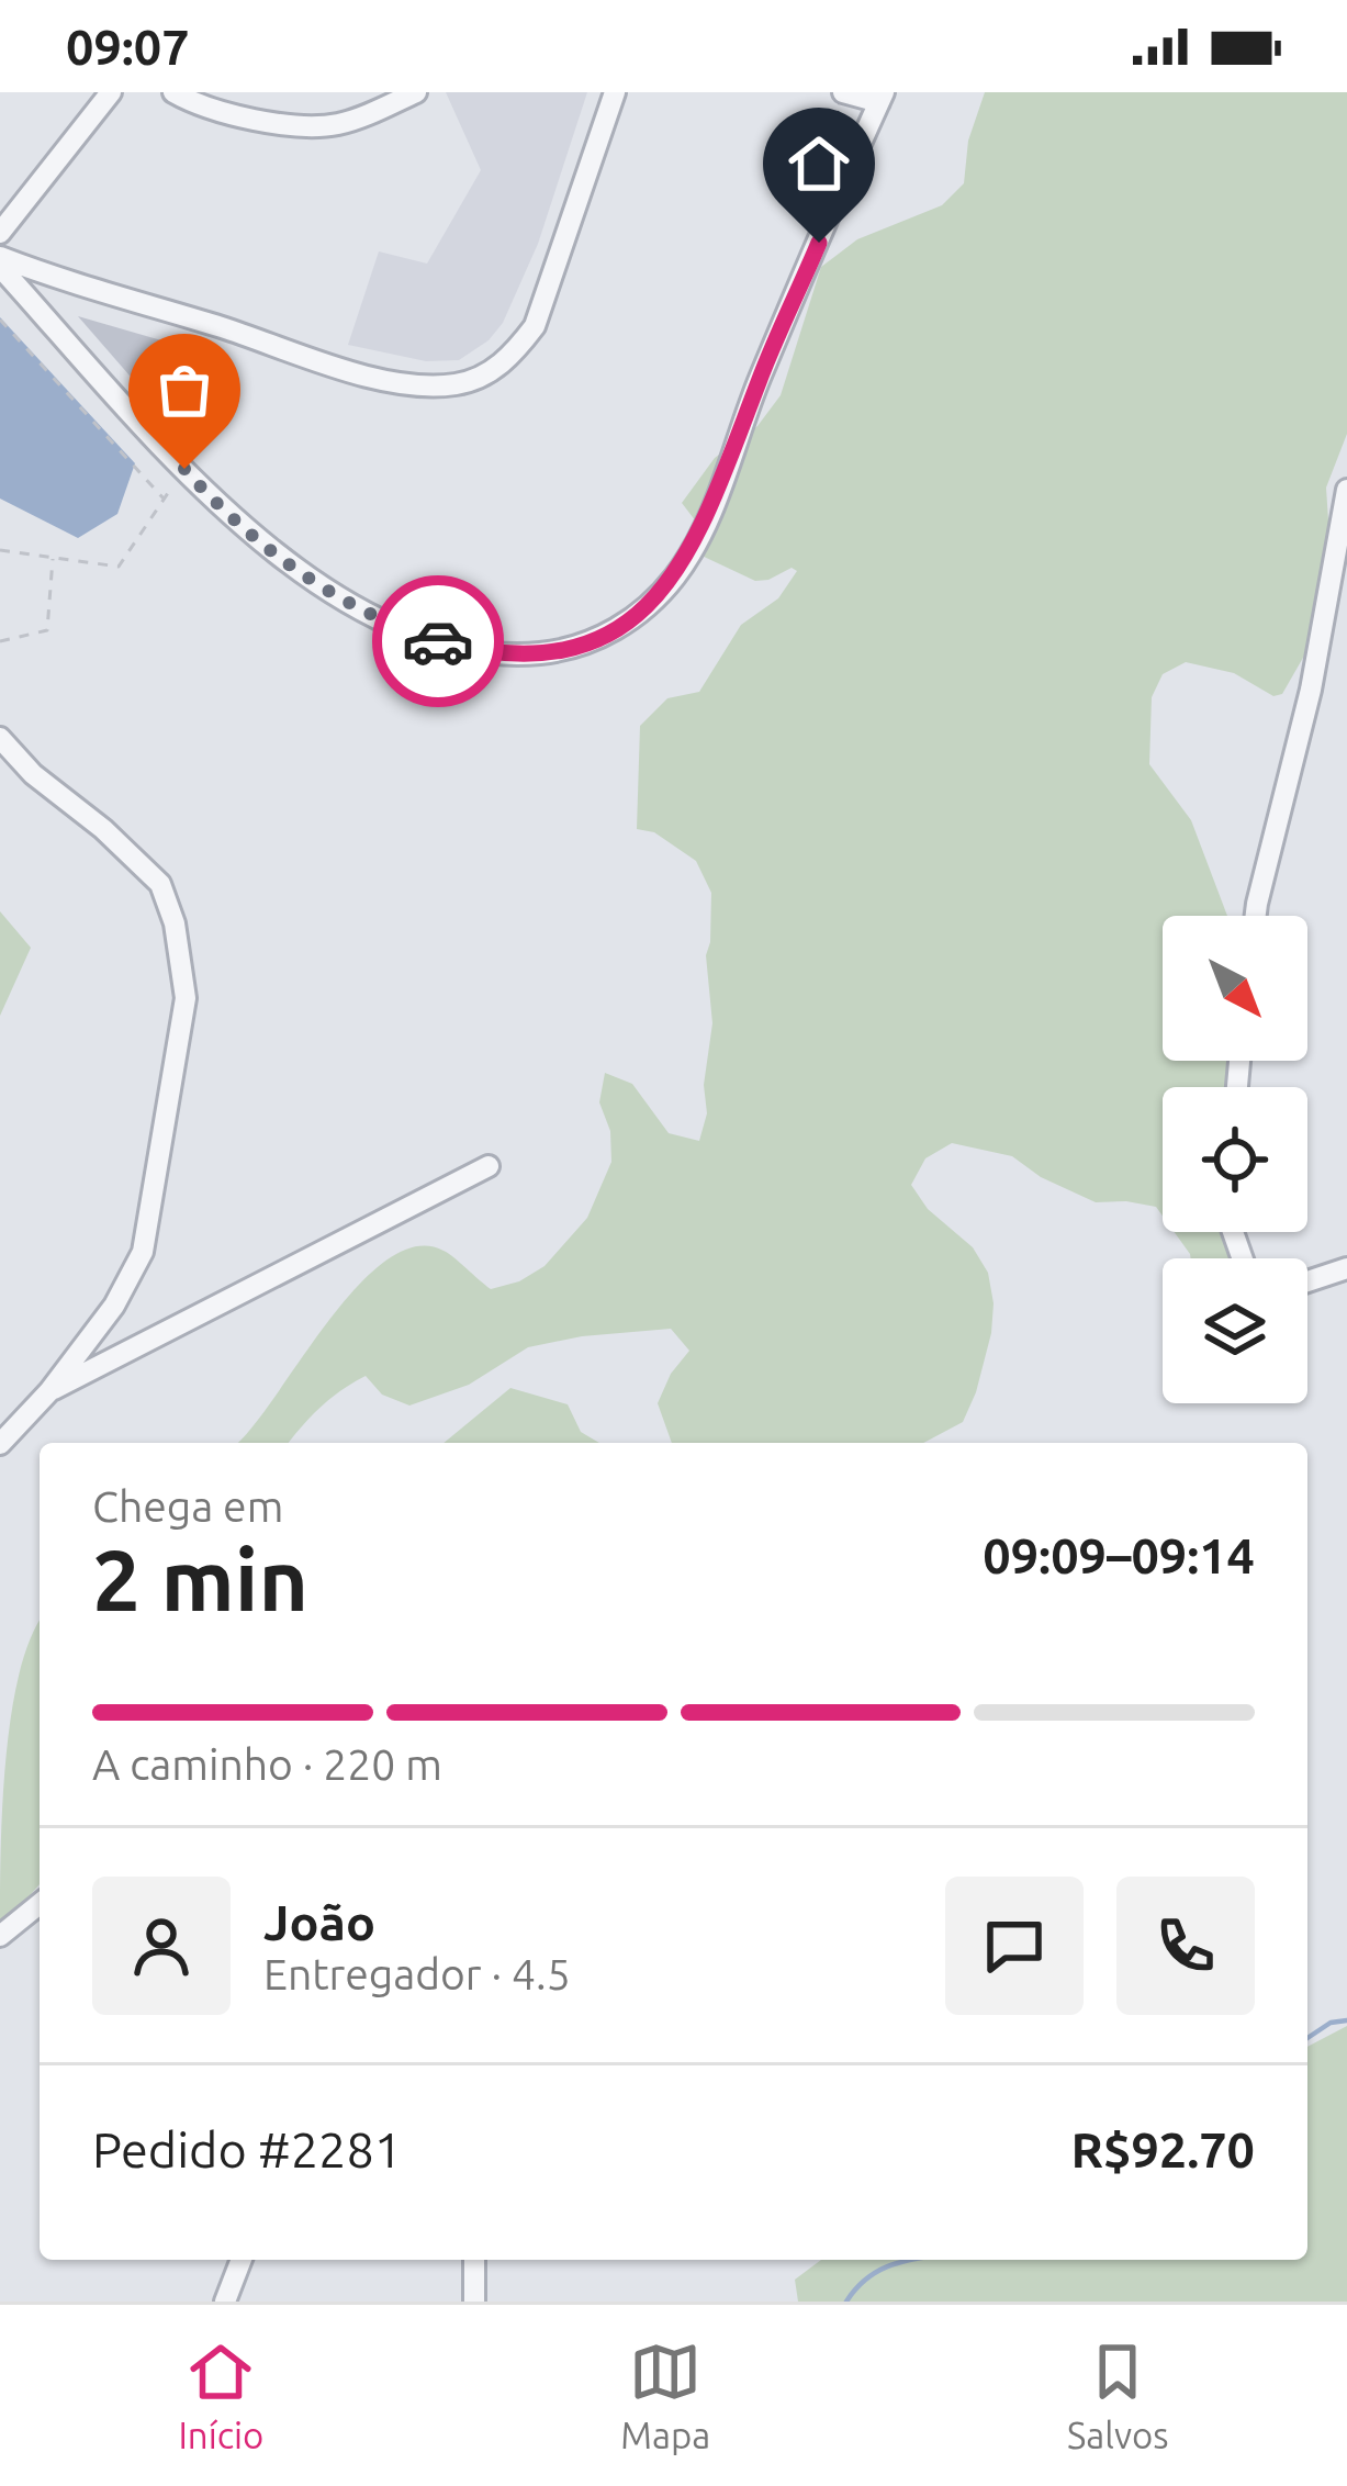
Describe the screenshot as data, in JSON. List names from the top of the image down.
{
  "north": "bottom right",
  "page": {
    "status": "09:07",
    "heading": ["2 min", "Chega em", "09:09–09:14"],
    "panel": [
      "João",
      "Entregador · 4.5",
      "Pedido #2281",
      "R$92.70"
    ],
    "bar": "A caminho · 220 m",
    "tabs": ["Início", "Mapa", "Salvos"]
  }
}
